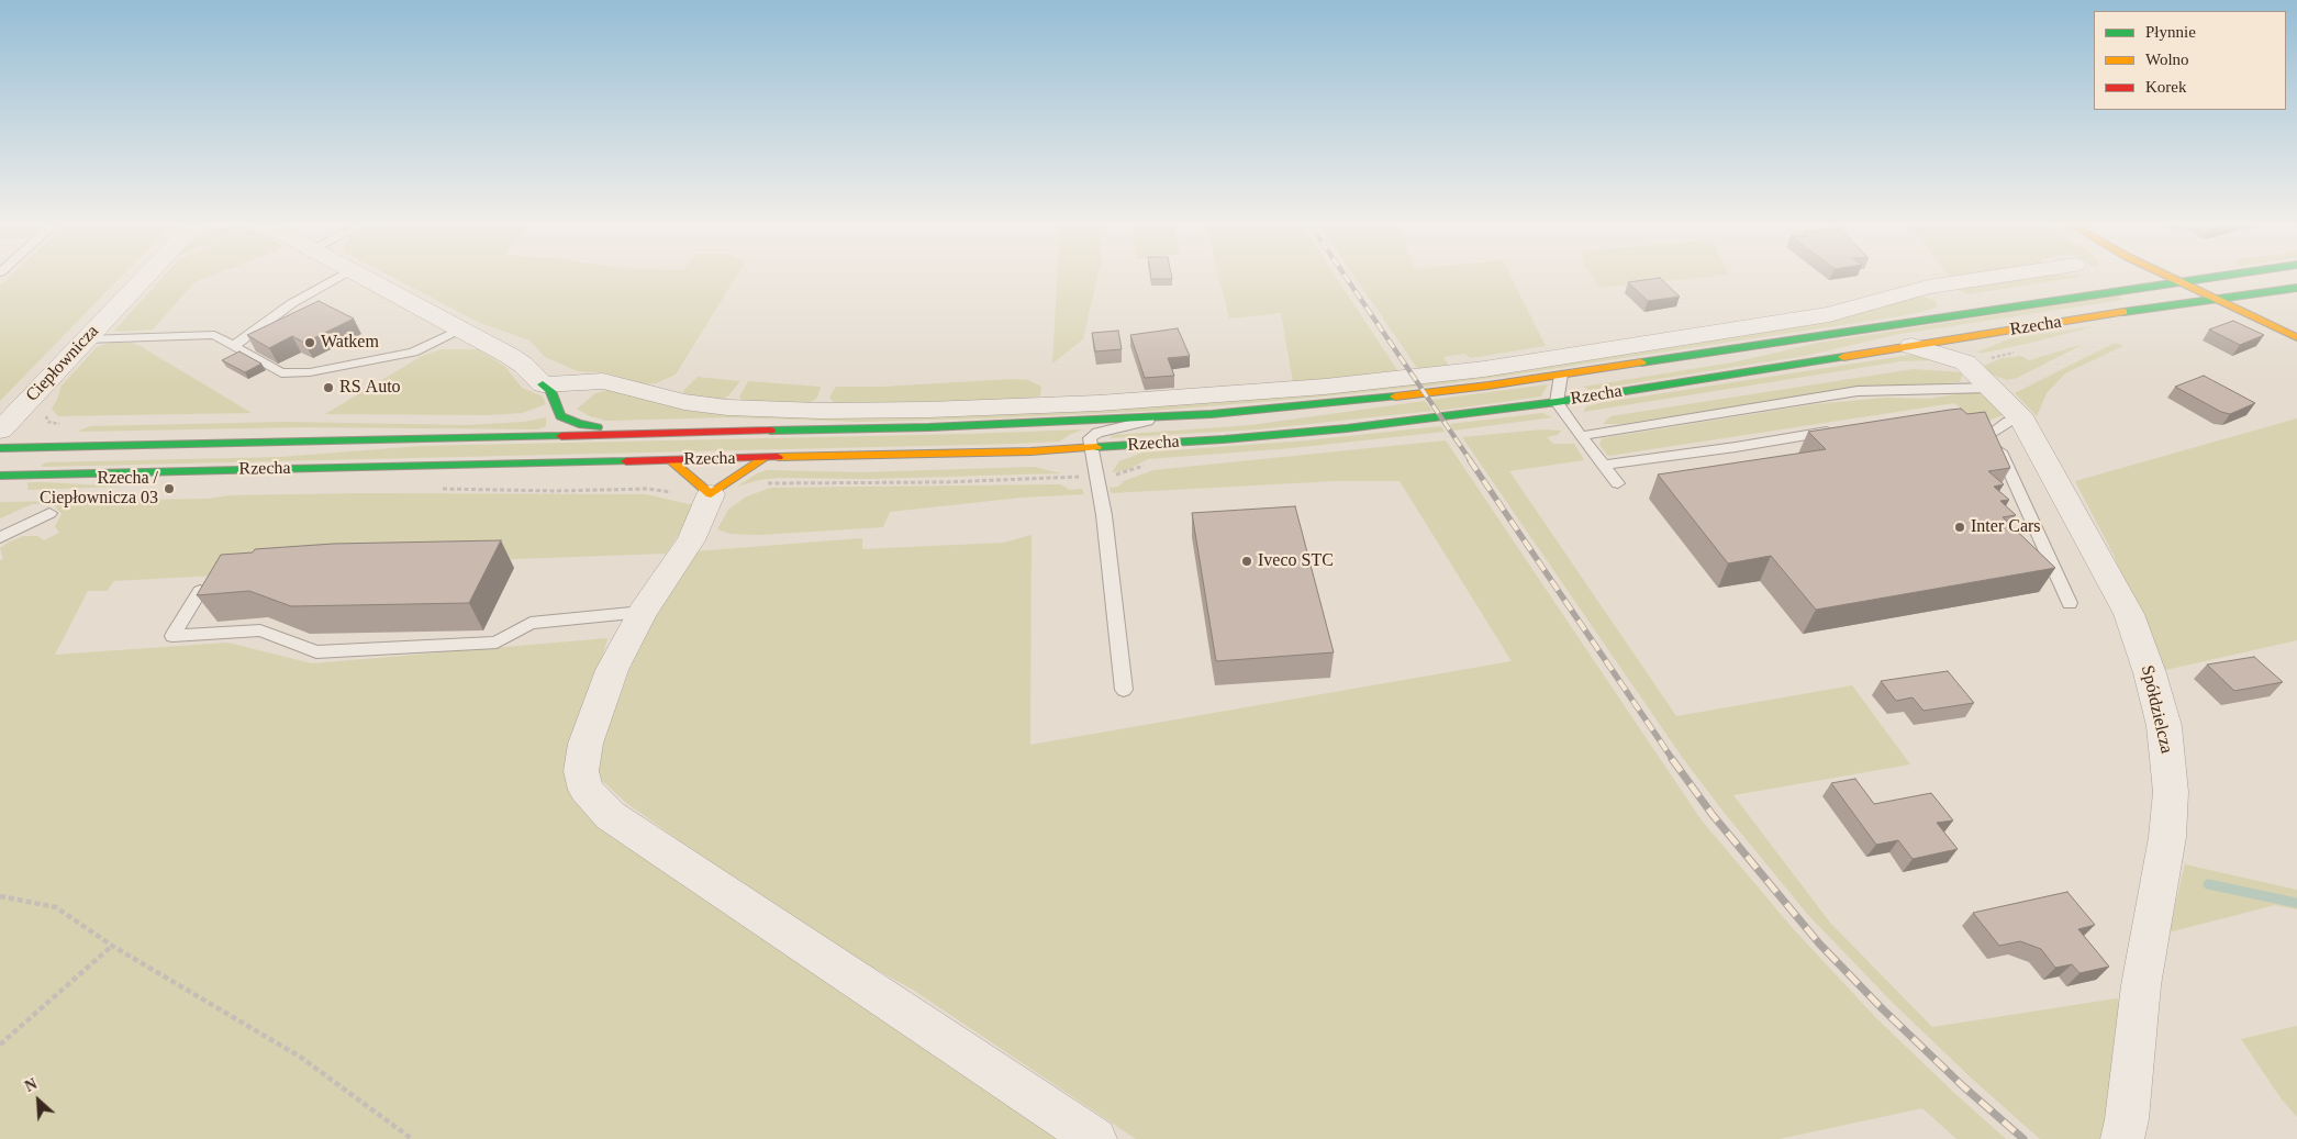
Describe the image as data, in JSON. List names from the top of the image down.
{
  "streets": {
    "main road": ["Rzecha"],
    "street": ["Ciepłownicza", "Spółdzielcza"]
  },
  "crossings": [
    ["Rzecha", "Spółdzielcza"]
  ],
  "places": [
    "Watkem",
    "RS Auto",
    "Rzecha / Ciepłownicza 03",
    "Inter Cars",
    "Iveco STC"
  ],
  "legend": ["Płynnie", "Wolno", "Korek"],
  "north": "top left"
}
